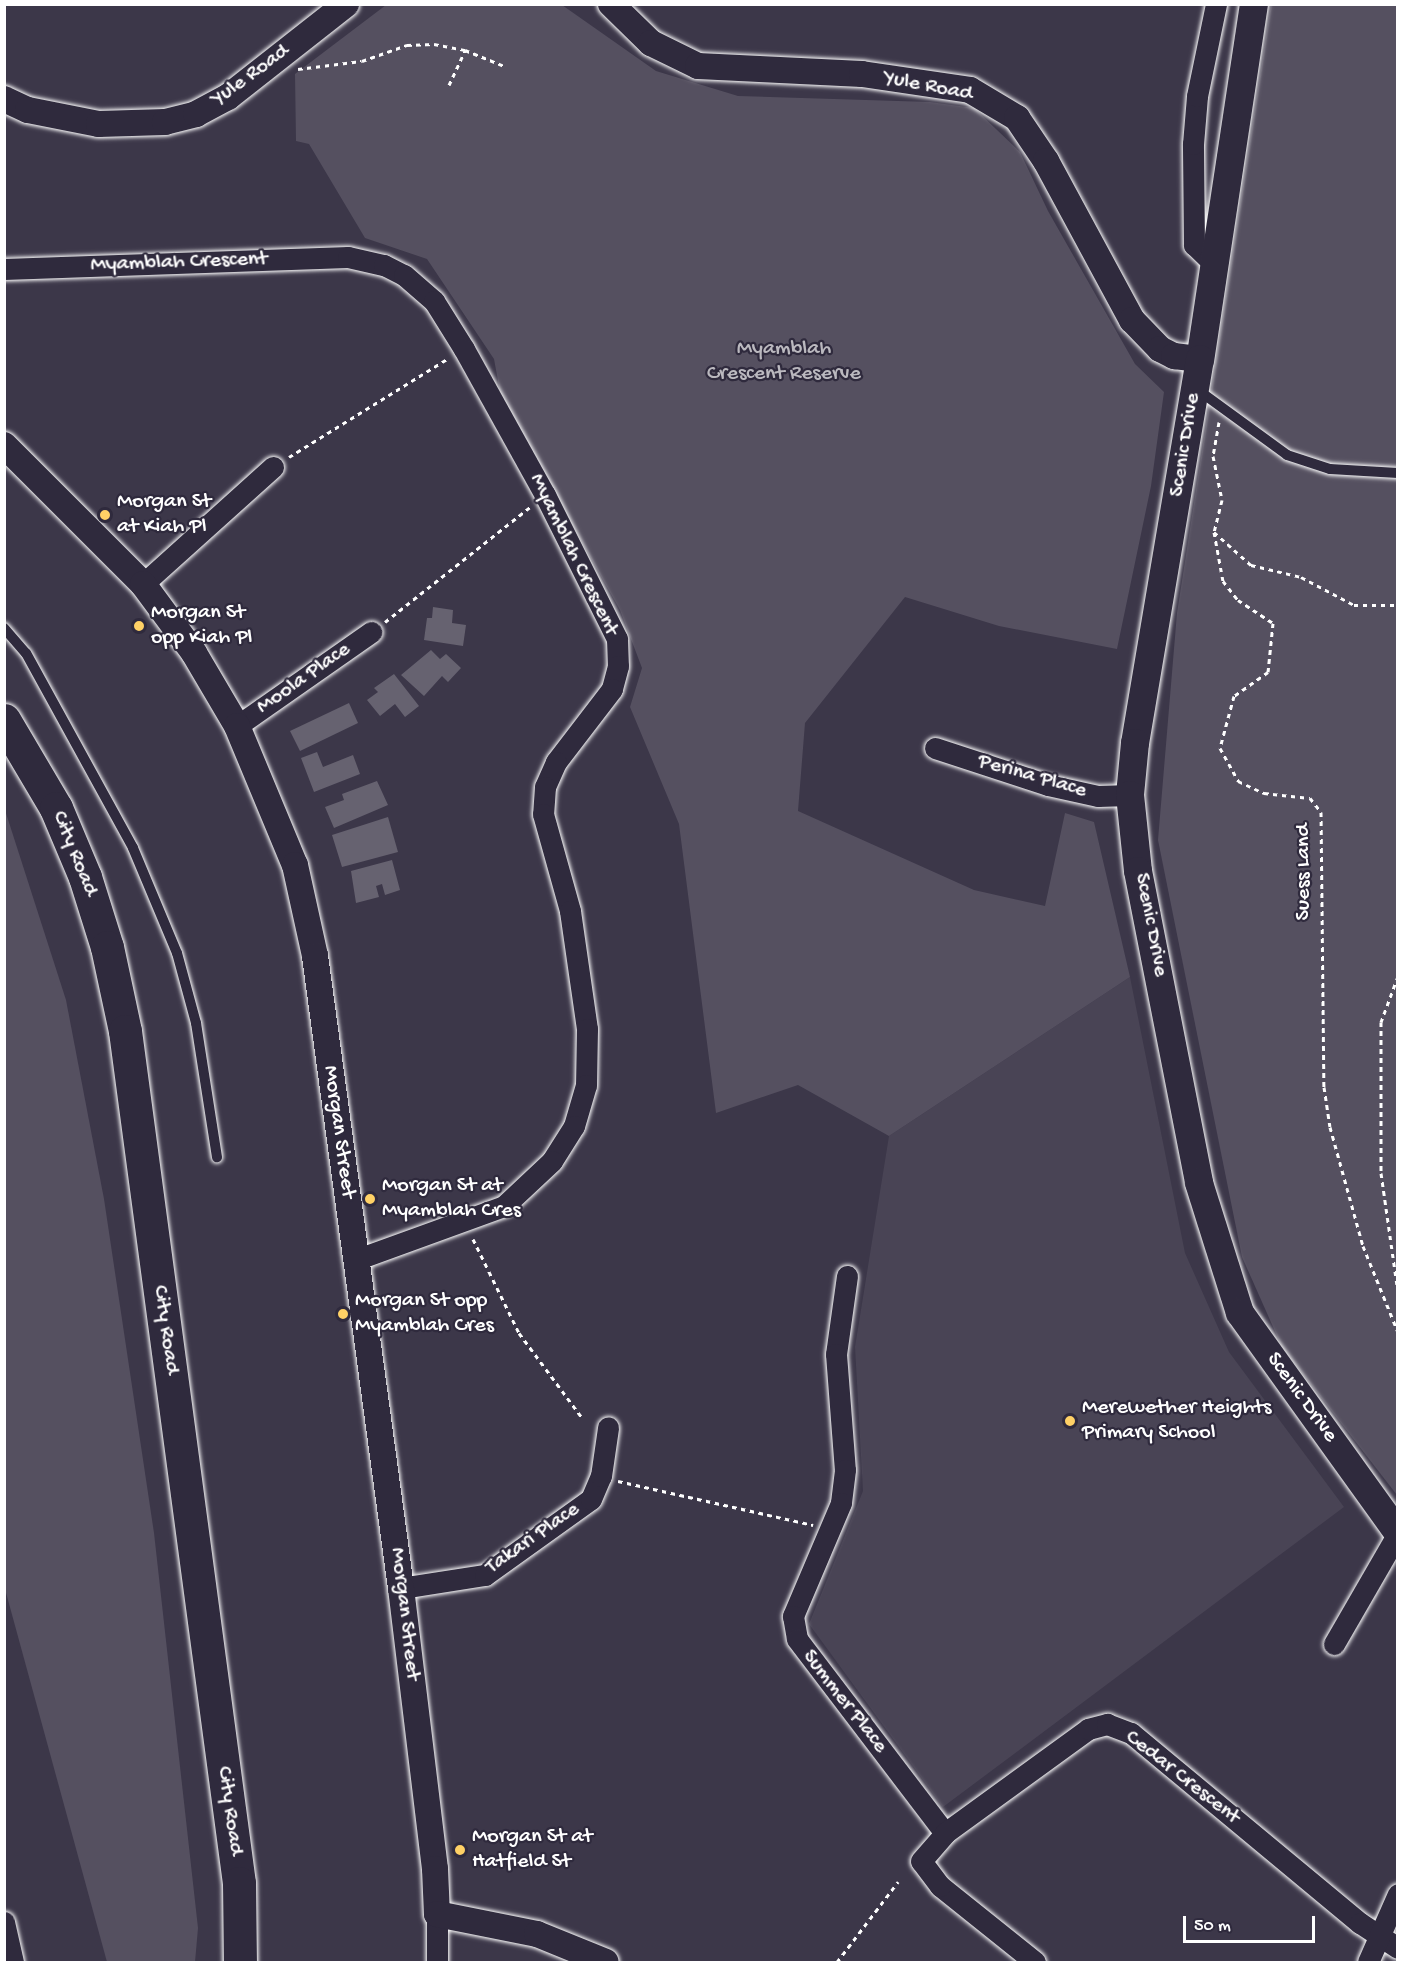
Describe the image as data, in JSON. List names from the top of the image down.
{
  "streets": {
    "highway": ["City Road"],
    "main road": ["Scenic Drive"],
    "street": [
      "Yule Road",
      "Myamblah Crescent",
      "Moola Place",
      "Perina Place",
      "Morgan Street",
      "Takari Place",
      "Summer Place",
      "Cedar Crescent"
    ],
    "path": ["Suess Land"]
  },
  "crossings": [
    ["Yule Road", "Scenic Drive"],
    ["Myamblah Crescent", "Morgan Street"],
    ["Scenic Drive", "Perina Place"],
    ["Moola Place", "Morgan Street"],
    ["Morgan Street", "Takari Place"],
    ["Summer Place", "Cedar Crescent"]
  ],
  "parks": ["Myamblah Crescent Reserve"],
  "places": [
    "Morgan St at Kiah Pl",
    "Morgan St opp Kiah Pl",
    "Morgan St at Myamblah Cres",
    "Morgan St opp Myamblah Cres",
    "Merewether Heights Primary School",
    "Morgan St at Hatfield St"
  ],
  "scale_bar": "50 m"
}
